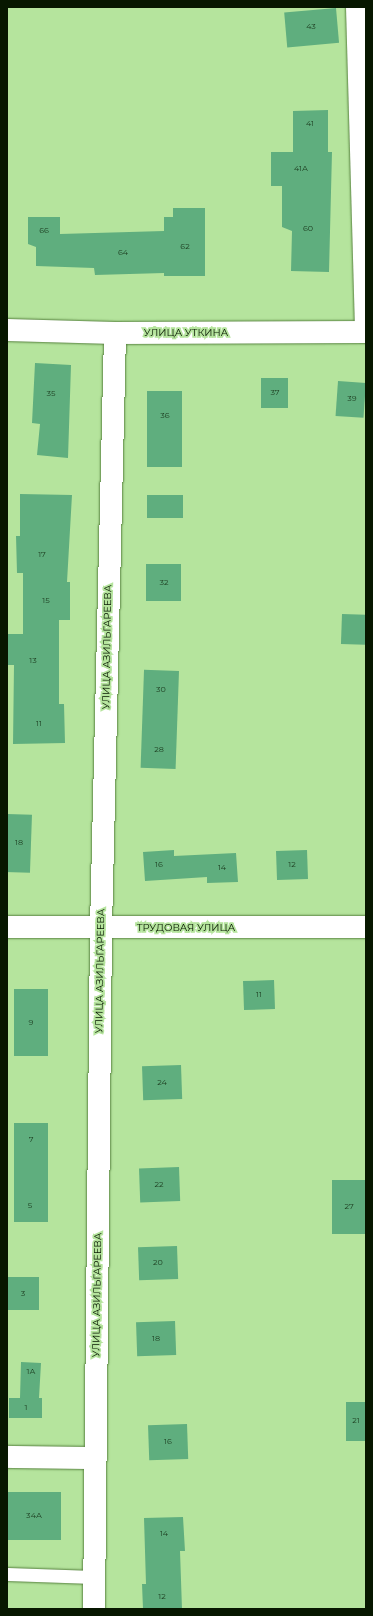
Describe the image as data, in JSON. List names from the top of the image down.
{
  "streets": {
    "street": ["УЛИЦА УТКИНА", "УЛИЦА АЗИЛЬГАРЕЕВА", "ТРУДОВАЯ УЛИЦА"]
  },
  "crossings": [
    ["УЛИЦА УТКИНА", "УЛИЦА АЗИЛЬГАРЕЕВА"],
    ["УЛИЦА АЗИЛЬГАРЕЕВА", "ТРУДОВАЯ УЛИЦА"]
  ],
  "house_numbers": [
    "43",
    "41",
    "41А",
    "60",
    "66",
    "62",
    "64",
    "37",
    "35",
    "39",
    "36",
    "17",
    "32",
    "15",
    "13",
    "30",
    "11",
    "28",
    "18",
    "16",
    "12",
    "14",
    "11",
    "9",
    "24",
    "7",
    "22",
    "5",
    "27",
    "20",
    "3",
    "18",
    "1А",
    "1",
    "21",
    "16",
    "34А",
    "14",
    "12"
  ]
}
